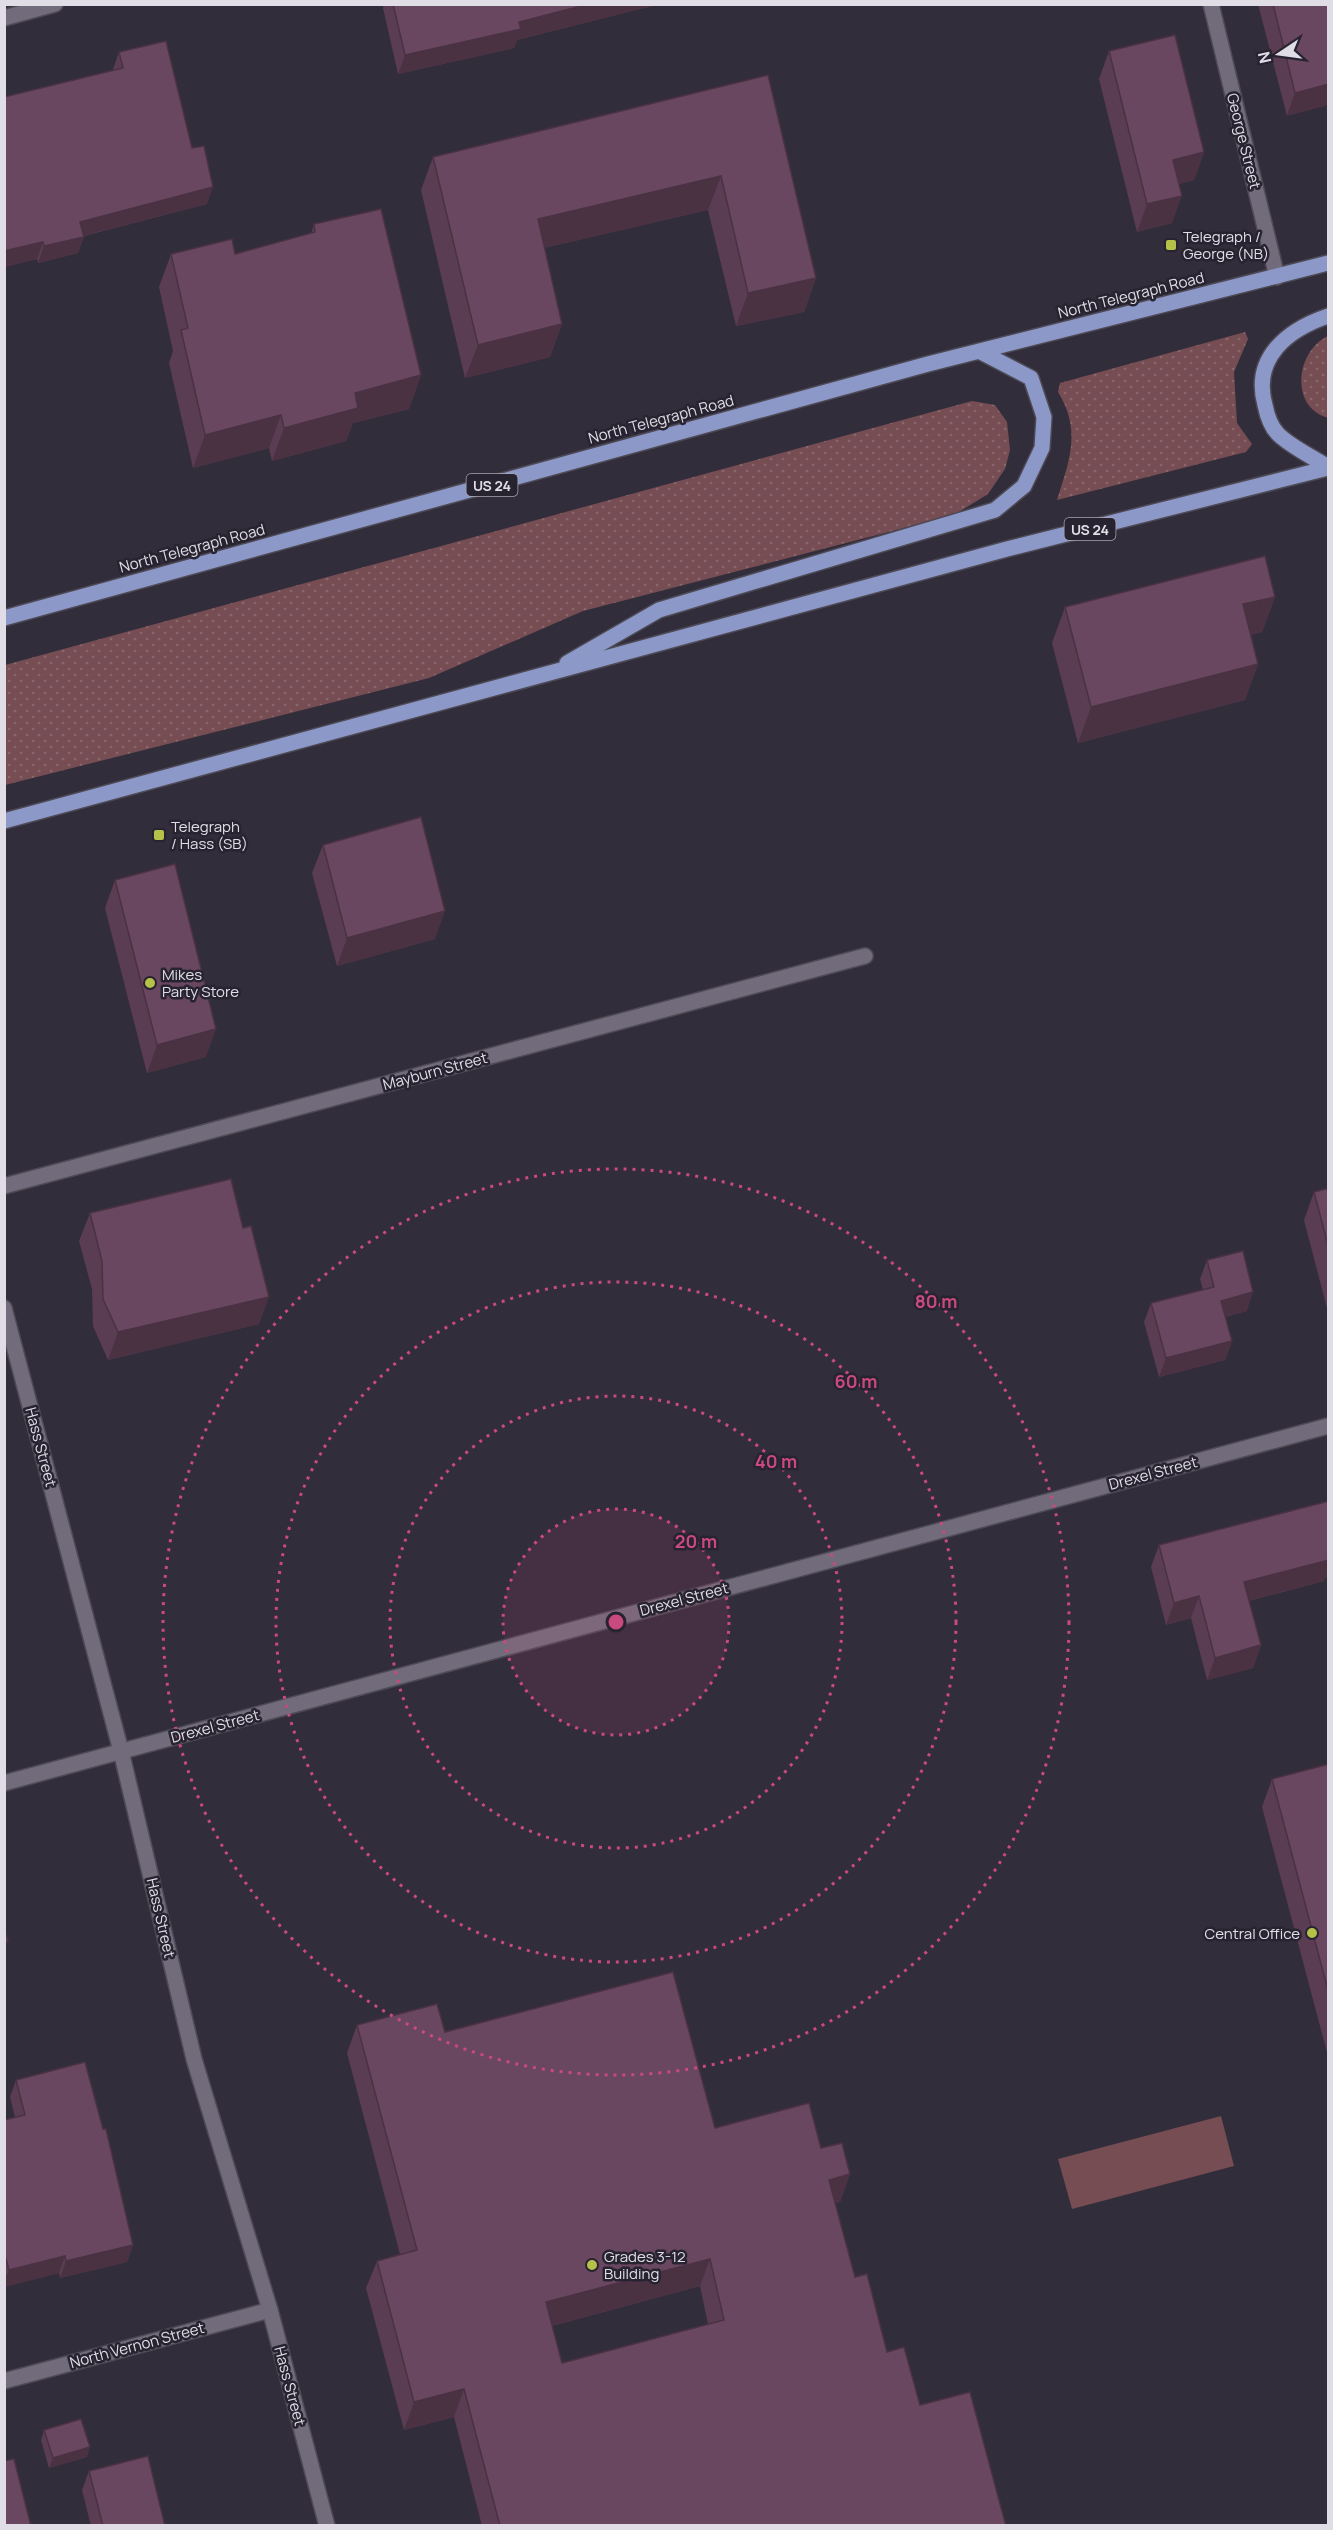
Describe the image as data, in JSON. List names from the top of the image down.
{
  "streets": {
    "main road": ["North Telegraph Road", "US 24"],
    "street": [
      "George Street",
      "Mayburn Street",
      "Hass Street",
      "Drexel Street",
      "North Vernon Street"
    ]
  },
  "crossings": [
    ["George Street", "North Telegraph Road"],
    ["Hass Street", "Drexel Street"],
    ["Hass Street", "North Vernon Street"]
  ],
  "places": {
    "transit": ["Telegraph / George (NB)", "Telegraph / Hass (SB)"],
    "other": ["Mikes Party Store", "Central Office", "Grades 3-12 Building"]
  },
  "north": "left",
  "rings": [
    "80 m",
    "60 m",
    "40 m",
    "20 m"
  ]
}
